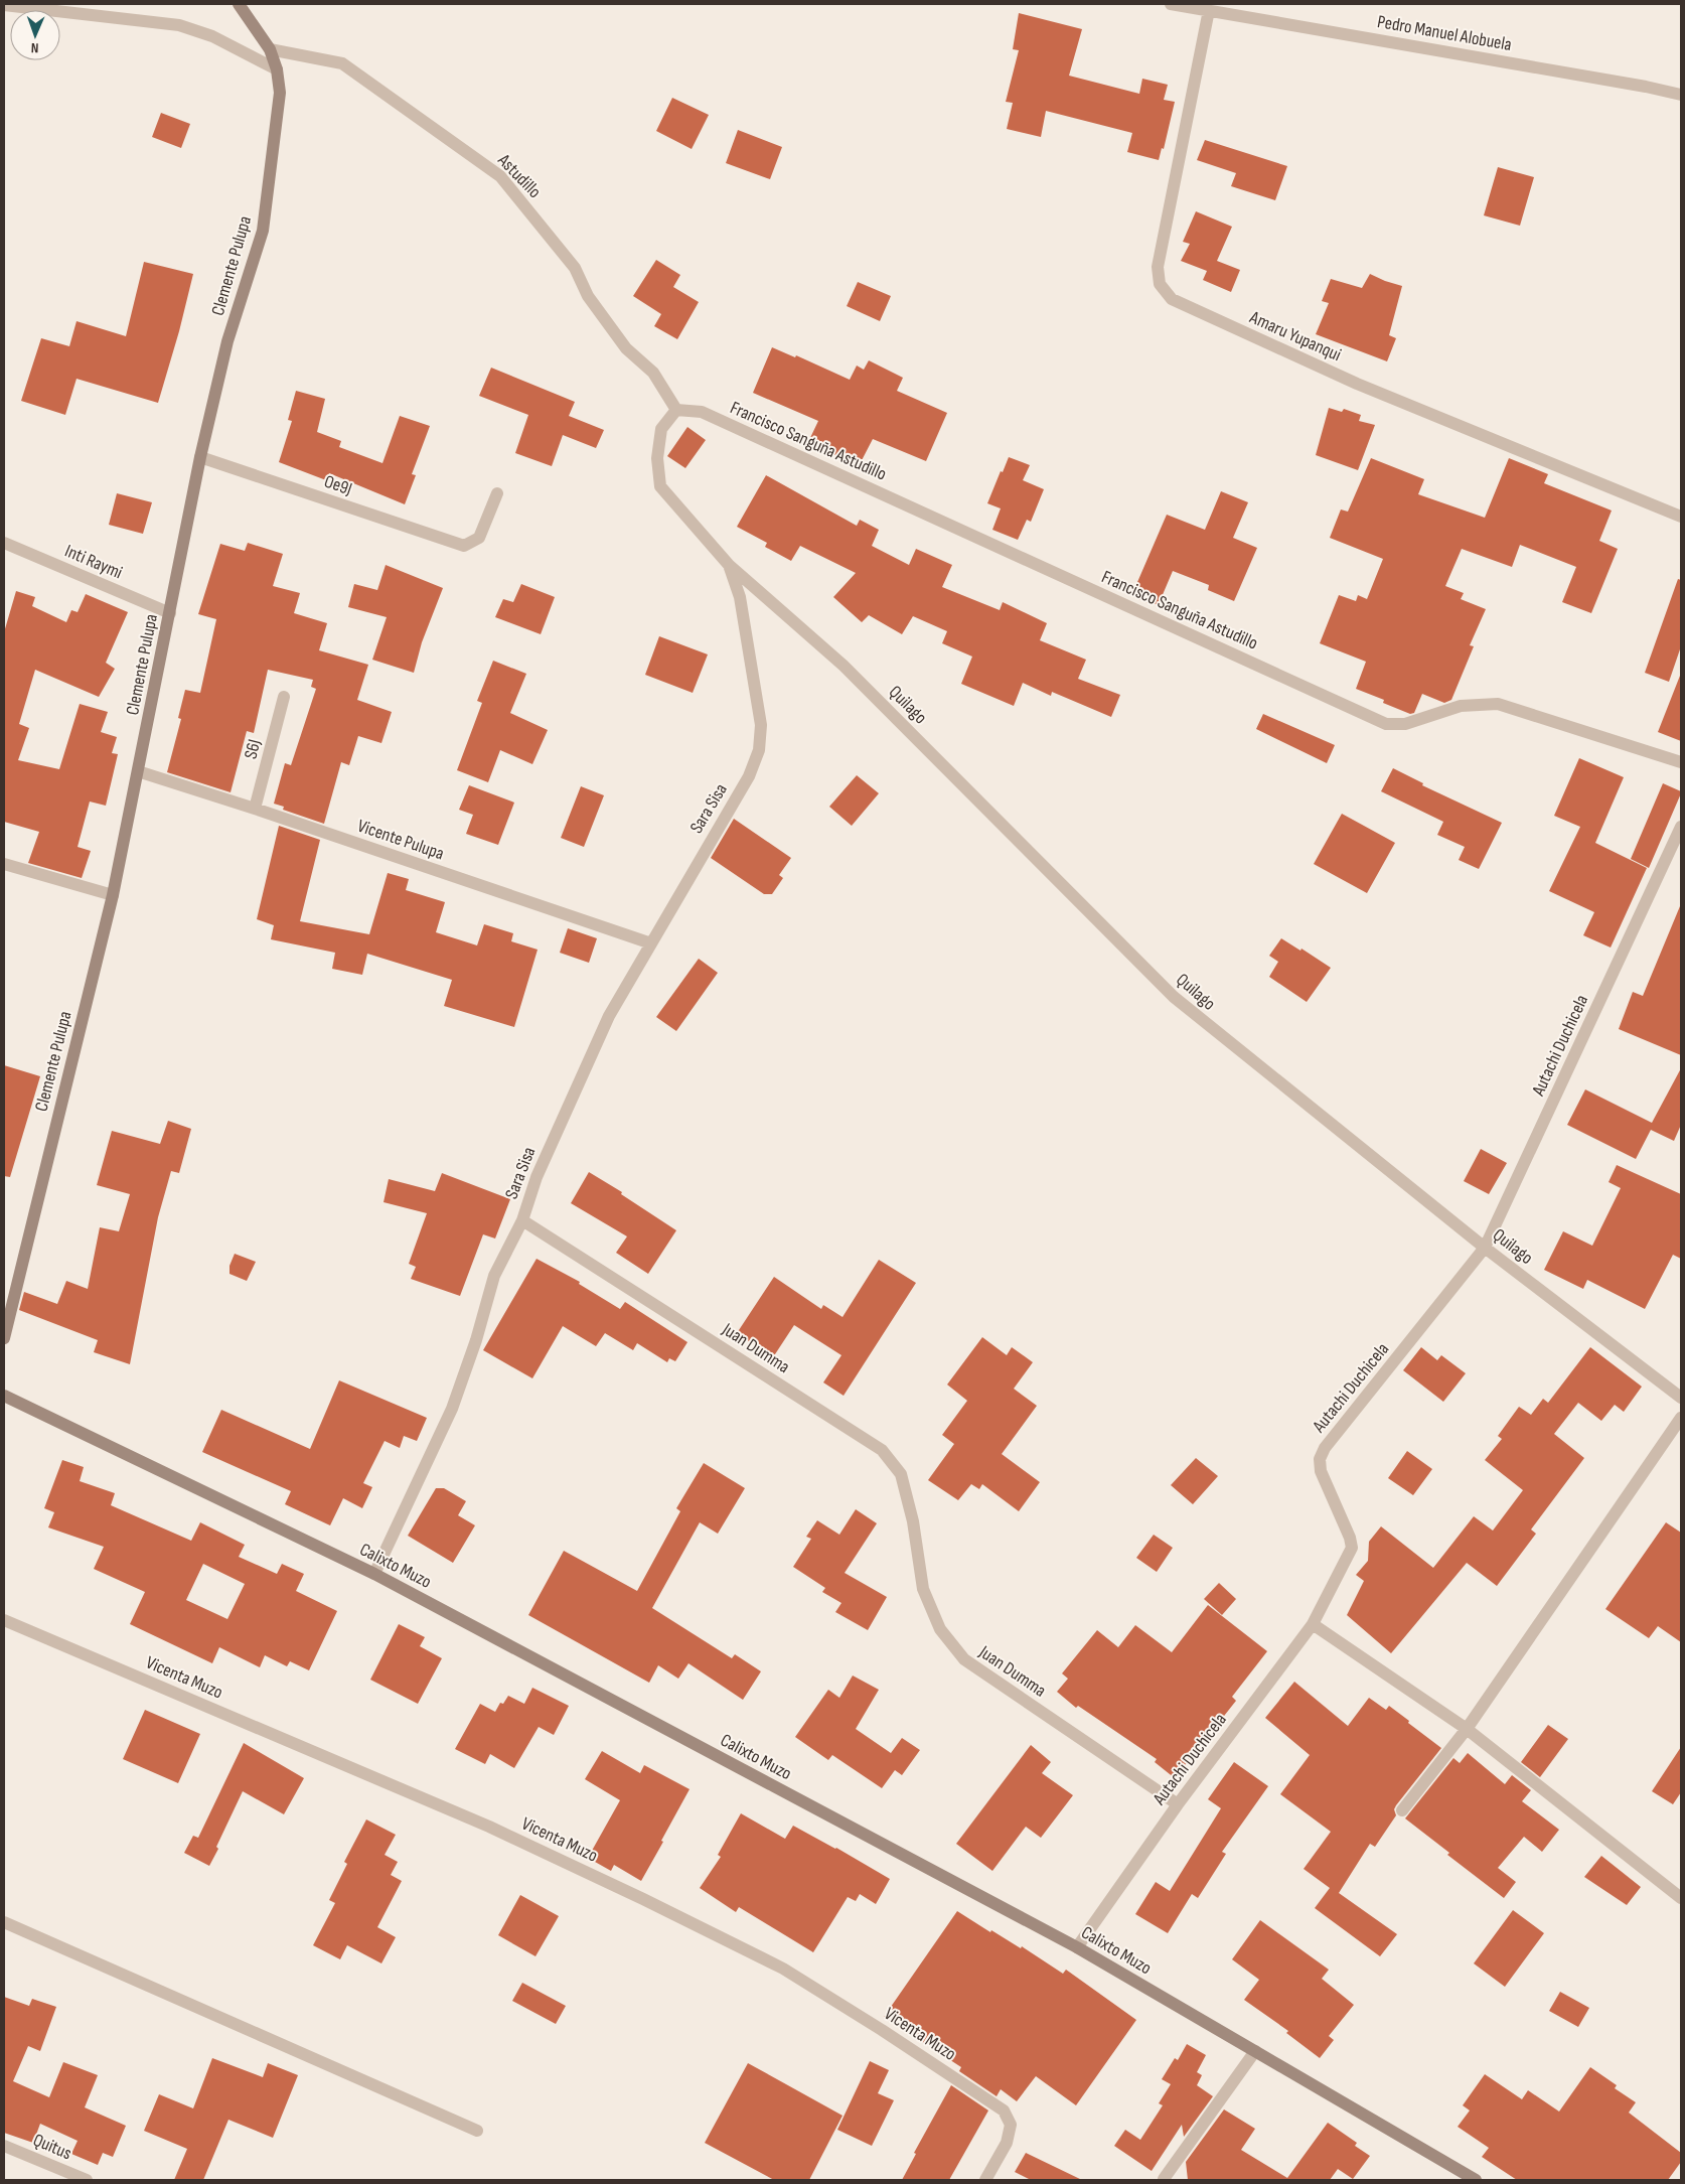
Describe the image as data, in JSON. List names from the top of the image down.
{
  "streets": {
    "street": [
      "Pedro Manuel Alobuela",
      "Astudillo",
      "Clemente Pulupa",
      "Amaru Yupanqui",
      "Francisco Sanguña Astudillo",
      "Oe9J",
      "Inti Raymi",
      "Quilago",
      "S6J",
      "Sara Sisa",
      "Vicente Pulupa",
      "Autachi Duchicela",
      "Juan Dumma",
      "Calixto Muzo",
      "Vicenta Muzo",
      "Quitus"
    ]
  },
  "crossings": [
    ["Pedro Manuel Alobuela", "Amaru Yupanqui"],
    ["Astudillo", "Clemente Pulupa"],
    ["Astudillo", "Francisco Sanguña Astudillo"],
    ["Astudillo", "Sara Sisa"],
    ["Clemente Pulupa", "Oe9J"],
    ["Clemente Pulupa", "Inti Raymi"],
    ["Clemente Pulupa", "Vicente Pulupa"],
    ["Francisco Sanguña Astudillo", "Sara Sisa"],
    ["Quilago", "Sara Sisa"],
    ["Quilago", "Autachi Duchicela"],
    ["S6J", "Vicente Pulupa"],
    ["Sara Sisa", "Vicente Pulupa"],
    ["Sara Sisa", "Juan Dumma"],
    ["Autachi Duchicela", "Juan Dumma"],
    ["Autachi Duchicela", "Calixto Muzo"]
  ],
  "north": "bottom"
}
